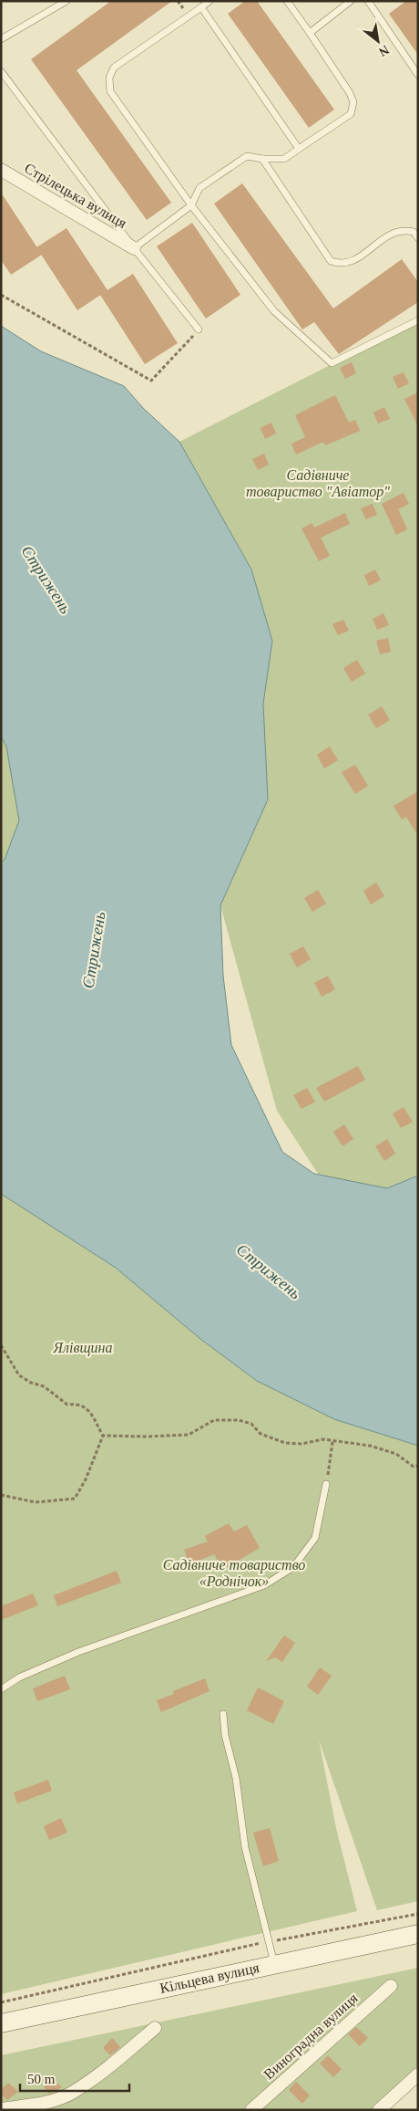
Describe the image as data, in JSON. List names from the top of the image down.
{
  "streets": {
    "main road": ["Кільцева вулиця"],
    "street": ["Стрілецька вулиця", "Виноградна вулиця"]
  },
  "water": ["Стрижень"],
  "parks": ["Садівниче товариство \"Авіатор\"", "Ялівщина", "Садівниче товариство «Роднічок»"],
  "scale_bar": "50 m",
  "north": "bottom right"
}
